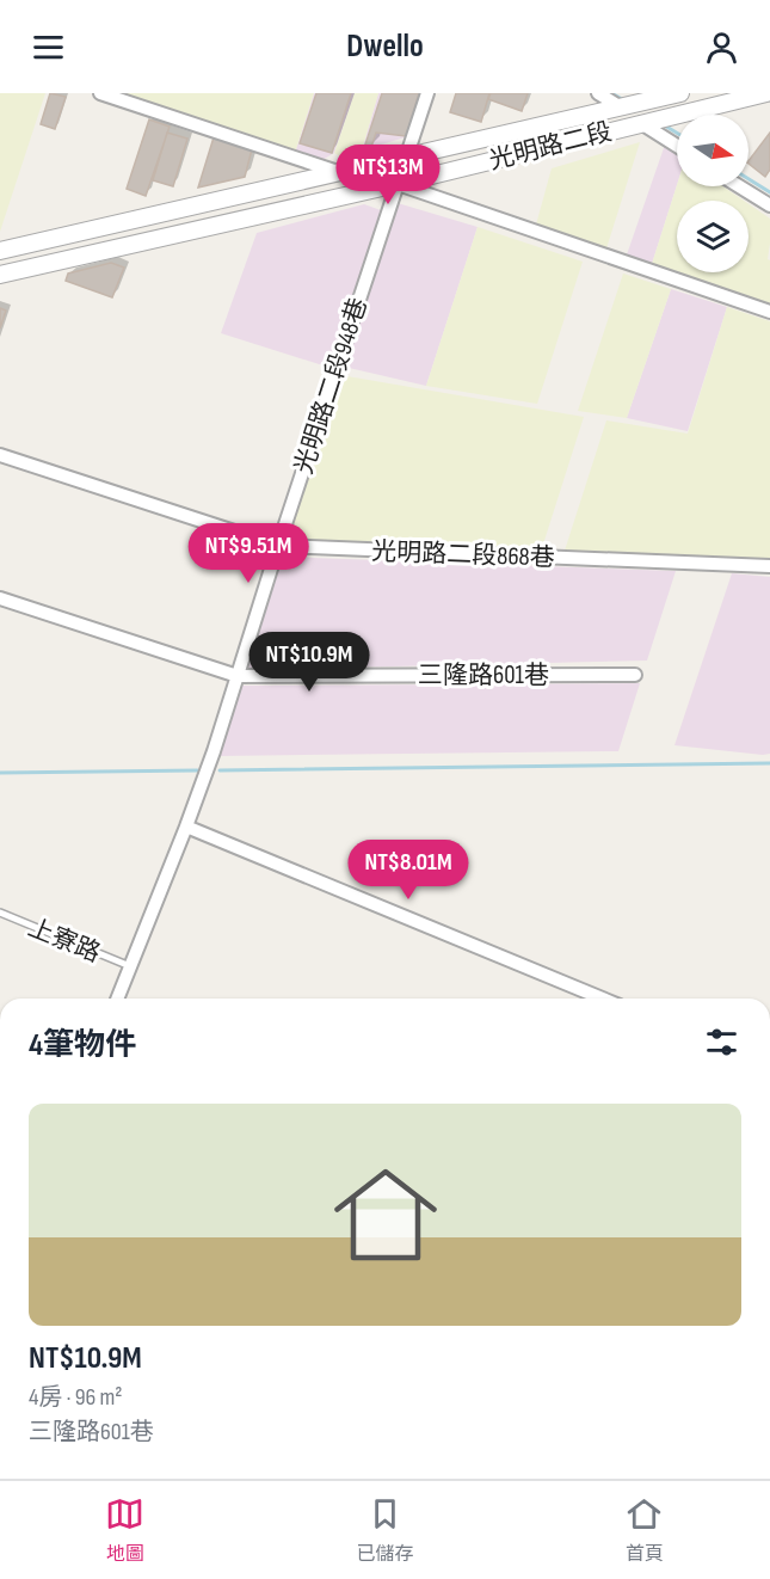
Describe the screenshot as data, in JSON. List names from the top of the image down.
{
  "streets": {
    "street": [
      "光明路二段",
      "光明路二段948巷",
      "光明路二段868巷",
      "三隆路601巷"
    ],
    "lane": ["上寮路"]
  },
  "crossings": [
    ["光明路二段", "光明路二段948巷"],
    ["光明路二段948巷", "光明路二段868巷"],
    ["光明路二段948巷", "三隆路601巷"],
    ["光明路二段948巷", "上寮路"]
  ],
  "north": "right",
  "page": {
    "header": "Dwello",
    "price": [
      "NT$13M",
      "NT$9.51M",
      "NT$10.9M",
      "NT$8.01M"
    ],
    "heading": "4筆物件",
    "list": [
      {
        "name": "NT$10.9M",
        "note": "4房 · 96 m² · 三隆路601巷"
      }
    ],
    "tabs": ["地圖", "已儲存", "首頁"]
  }
}
